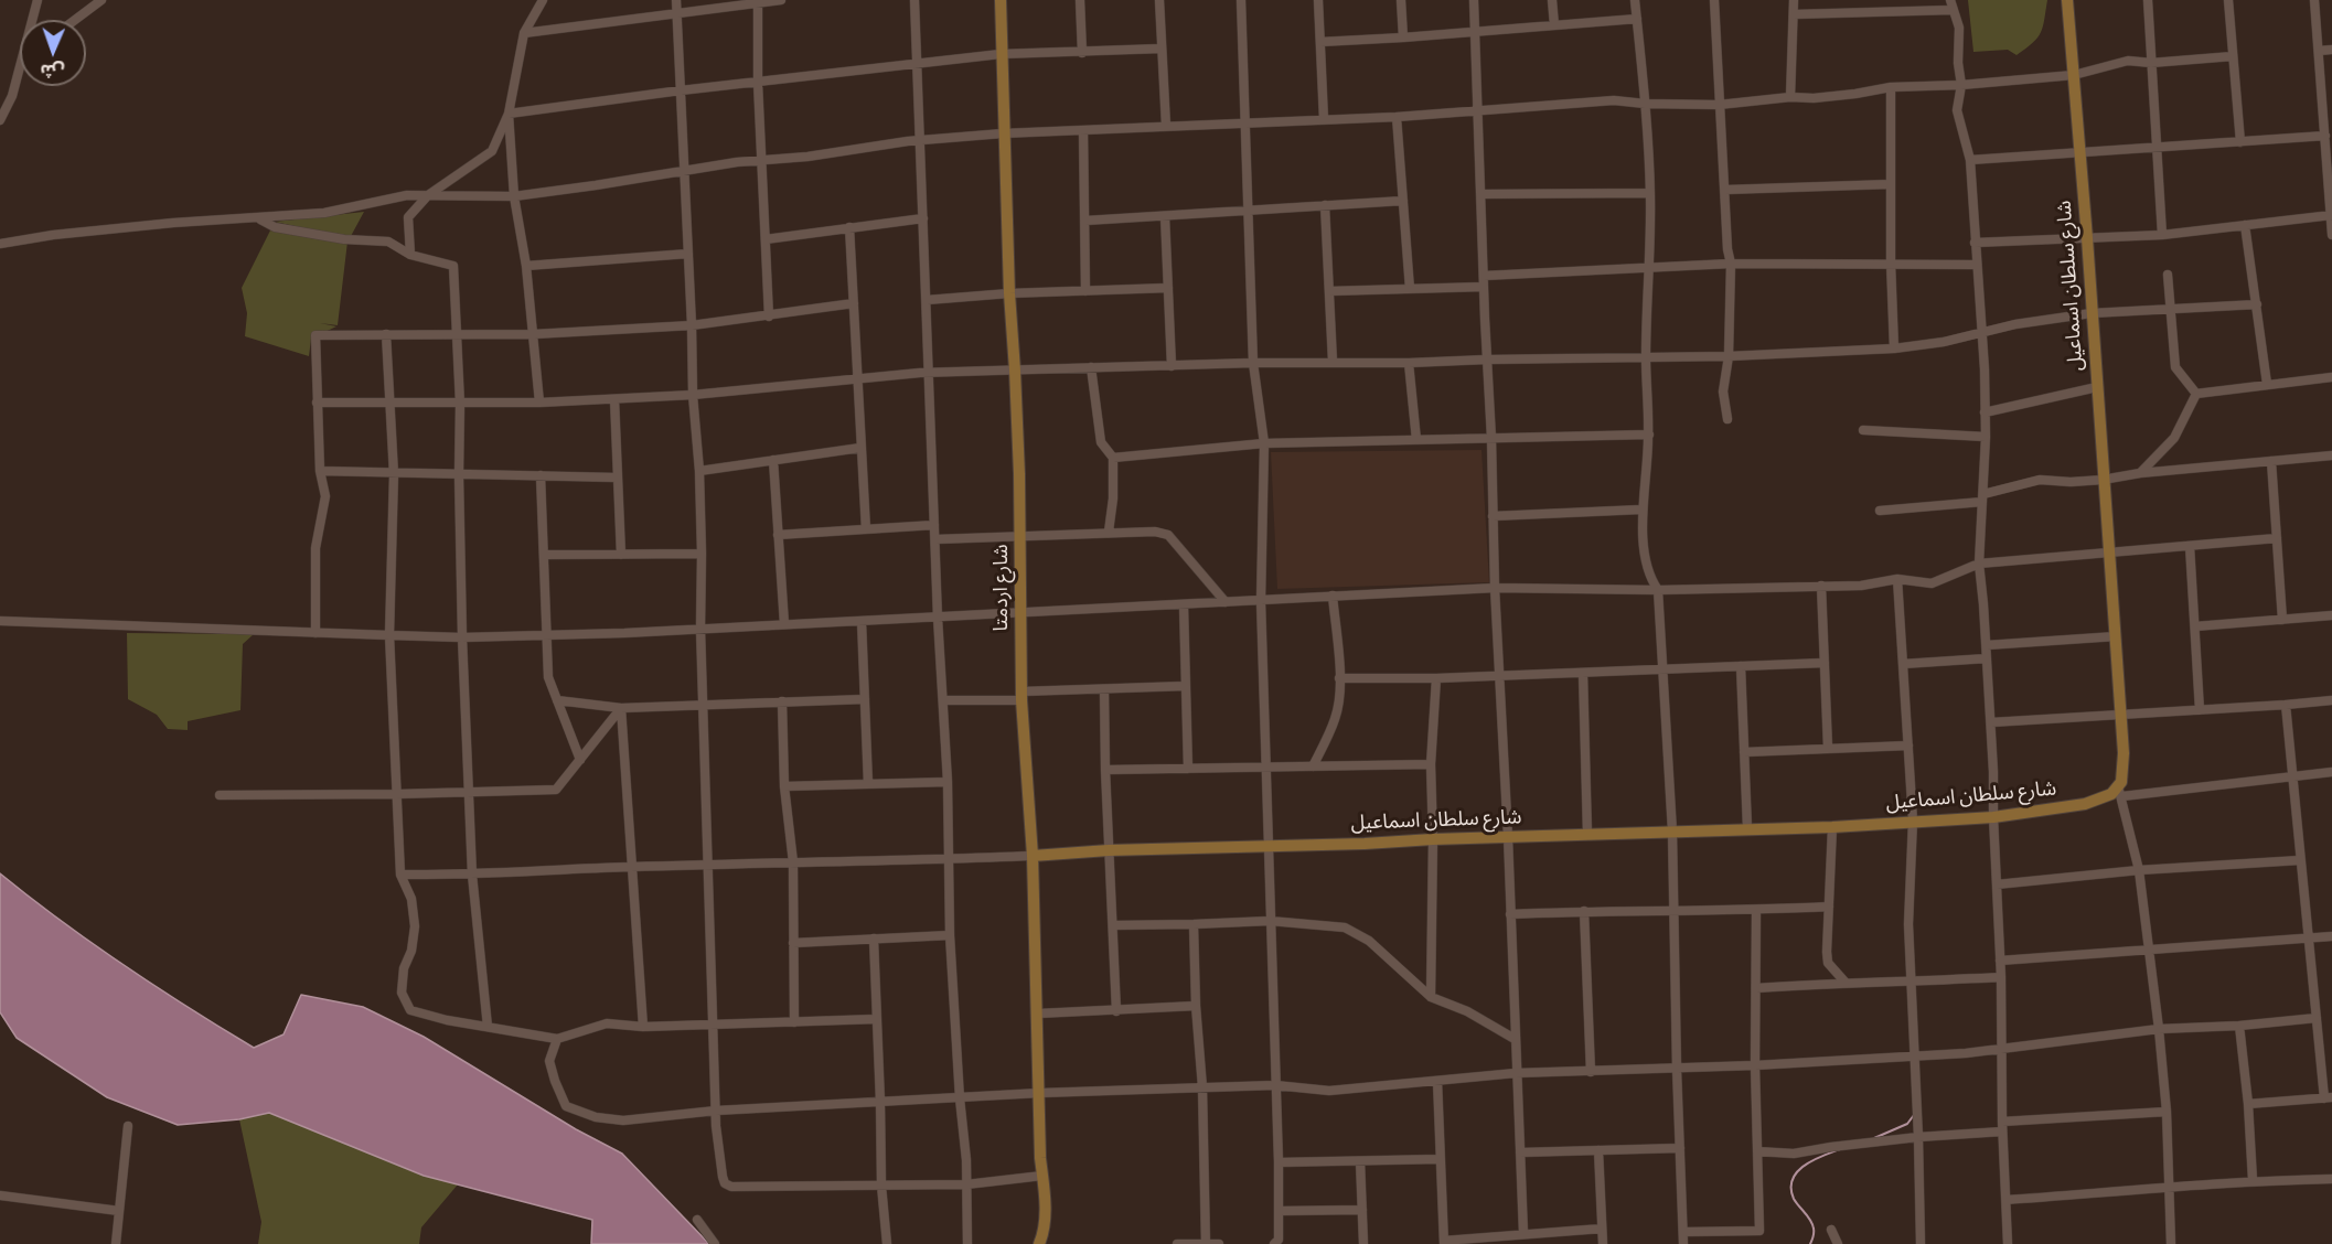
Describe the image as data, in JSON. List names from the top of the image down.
{
  "streets": {
    "street": ["شارع سلطان اسماعيل", "شارع اردمتا"]
  },
  "crossings": [
    ["شارع سلطان اسماعيل", "شارع اردمتا"]
  ],
  "north": "bottom"
}
